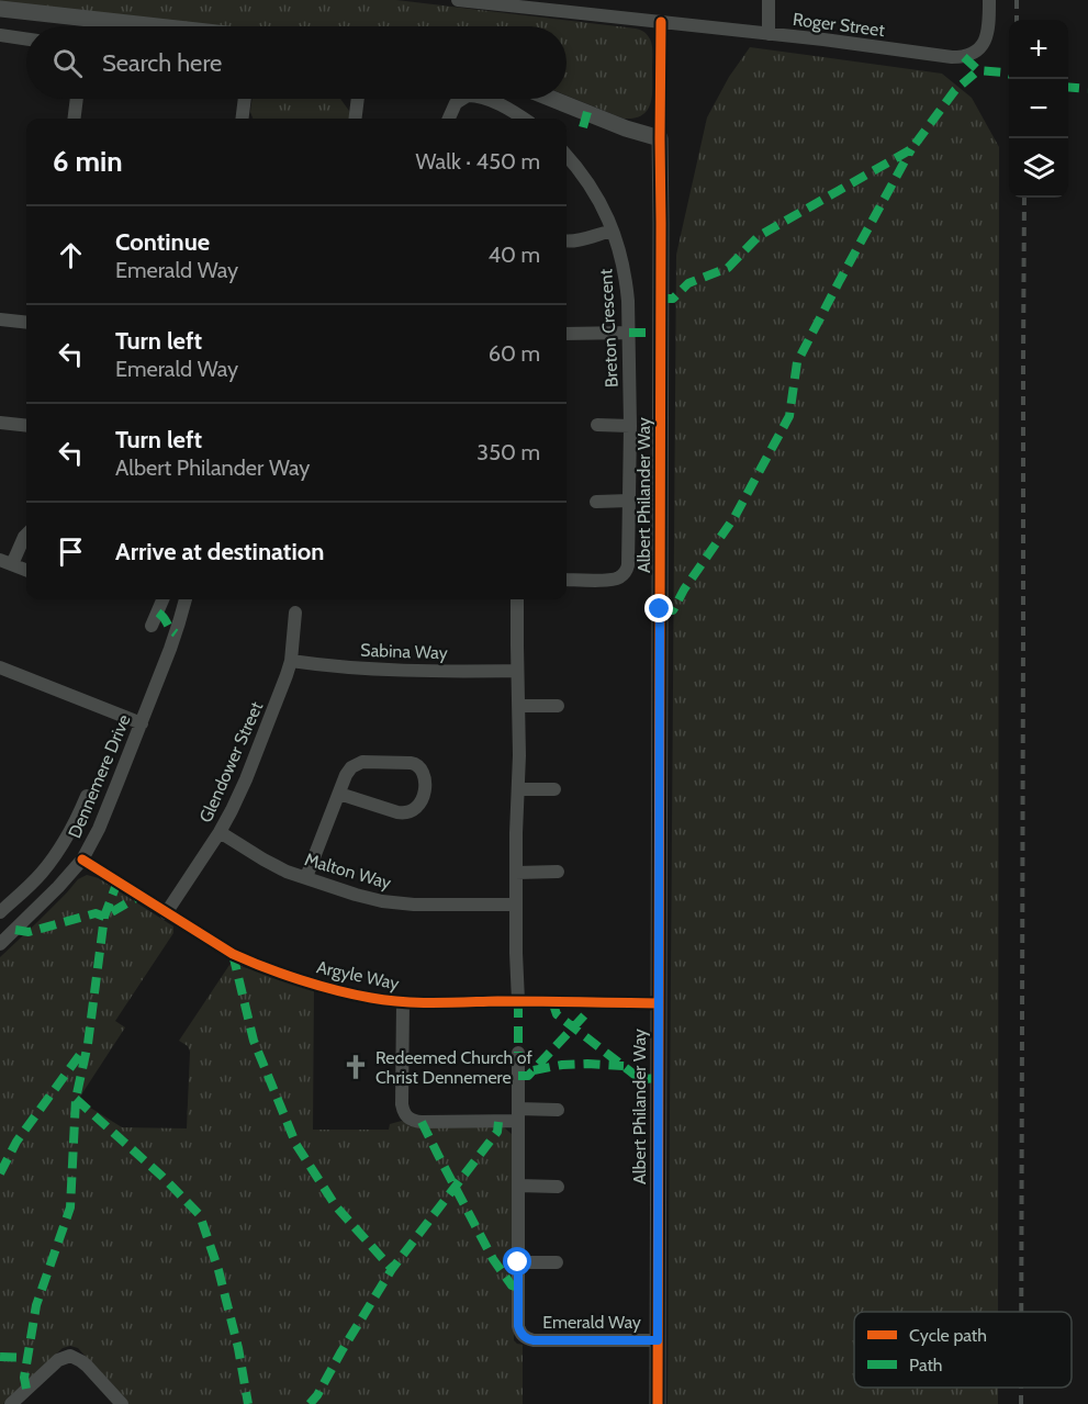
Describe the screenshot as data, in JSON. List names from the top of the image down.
{
  "streets": {
    "street": [
      "Roger Street",
      "Breton Crescent",
      "Albert Philander Way",
      "Sabina Way",
      "Glendower Street",
      "Dennemere Drive",
      "Malton Way",
      "Argyle Way",
      "Emerald Way"
    ]
  },
  "crossings": [
    ["Roger Street", "Albert Philander Way"],
    ["Albert Philander Way", "Argyle Way"],
    ["Albert Philander Way", "Emerald Way"],
    ["Sabina Way", "Glendower Street"],
    ["Glendower Street", "Malton Way"],
    ["Glendower Street", "Argyle Way"],
    ["Dennemere Drive", "Argyle Way"]
  ],
  "places": {
    "church": ["Redeemed Church of Christ Dennemere"]
  },
  "legend": ["Cycle path", "Path"],
  "page": {
    "map_buttons": ["+", "−"],
    "search": "Search here",
    "heading": ["6 min", "Walk · 450 m"],
    "list": [
      ["Continue", "Emerald Way", "40 m"],
      ["Turn left", "Emerald Way", "60 m"],
      ["Turn left", "Albert Philander Way", "350 m"],
      "Arrive at destination"
    ]
  }
}
